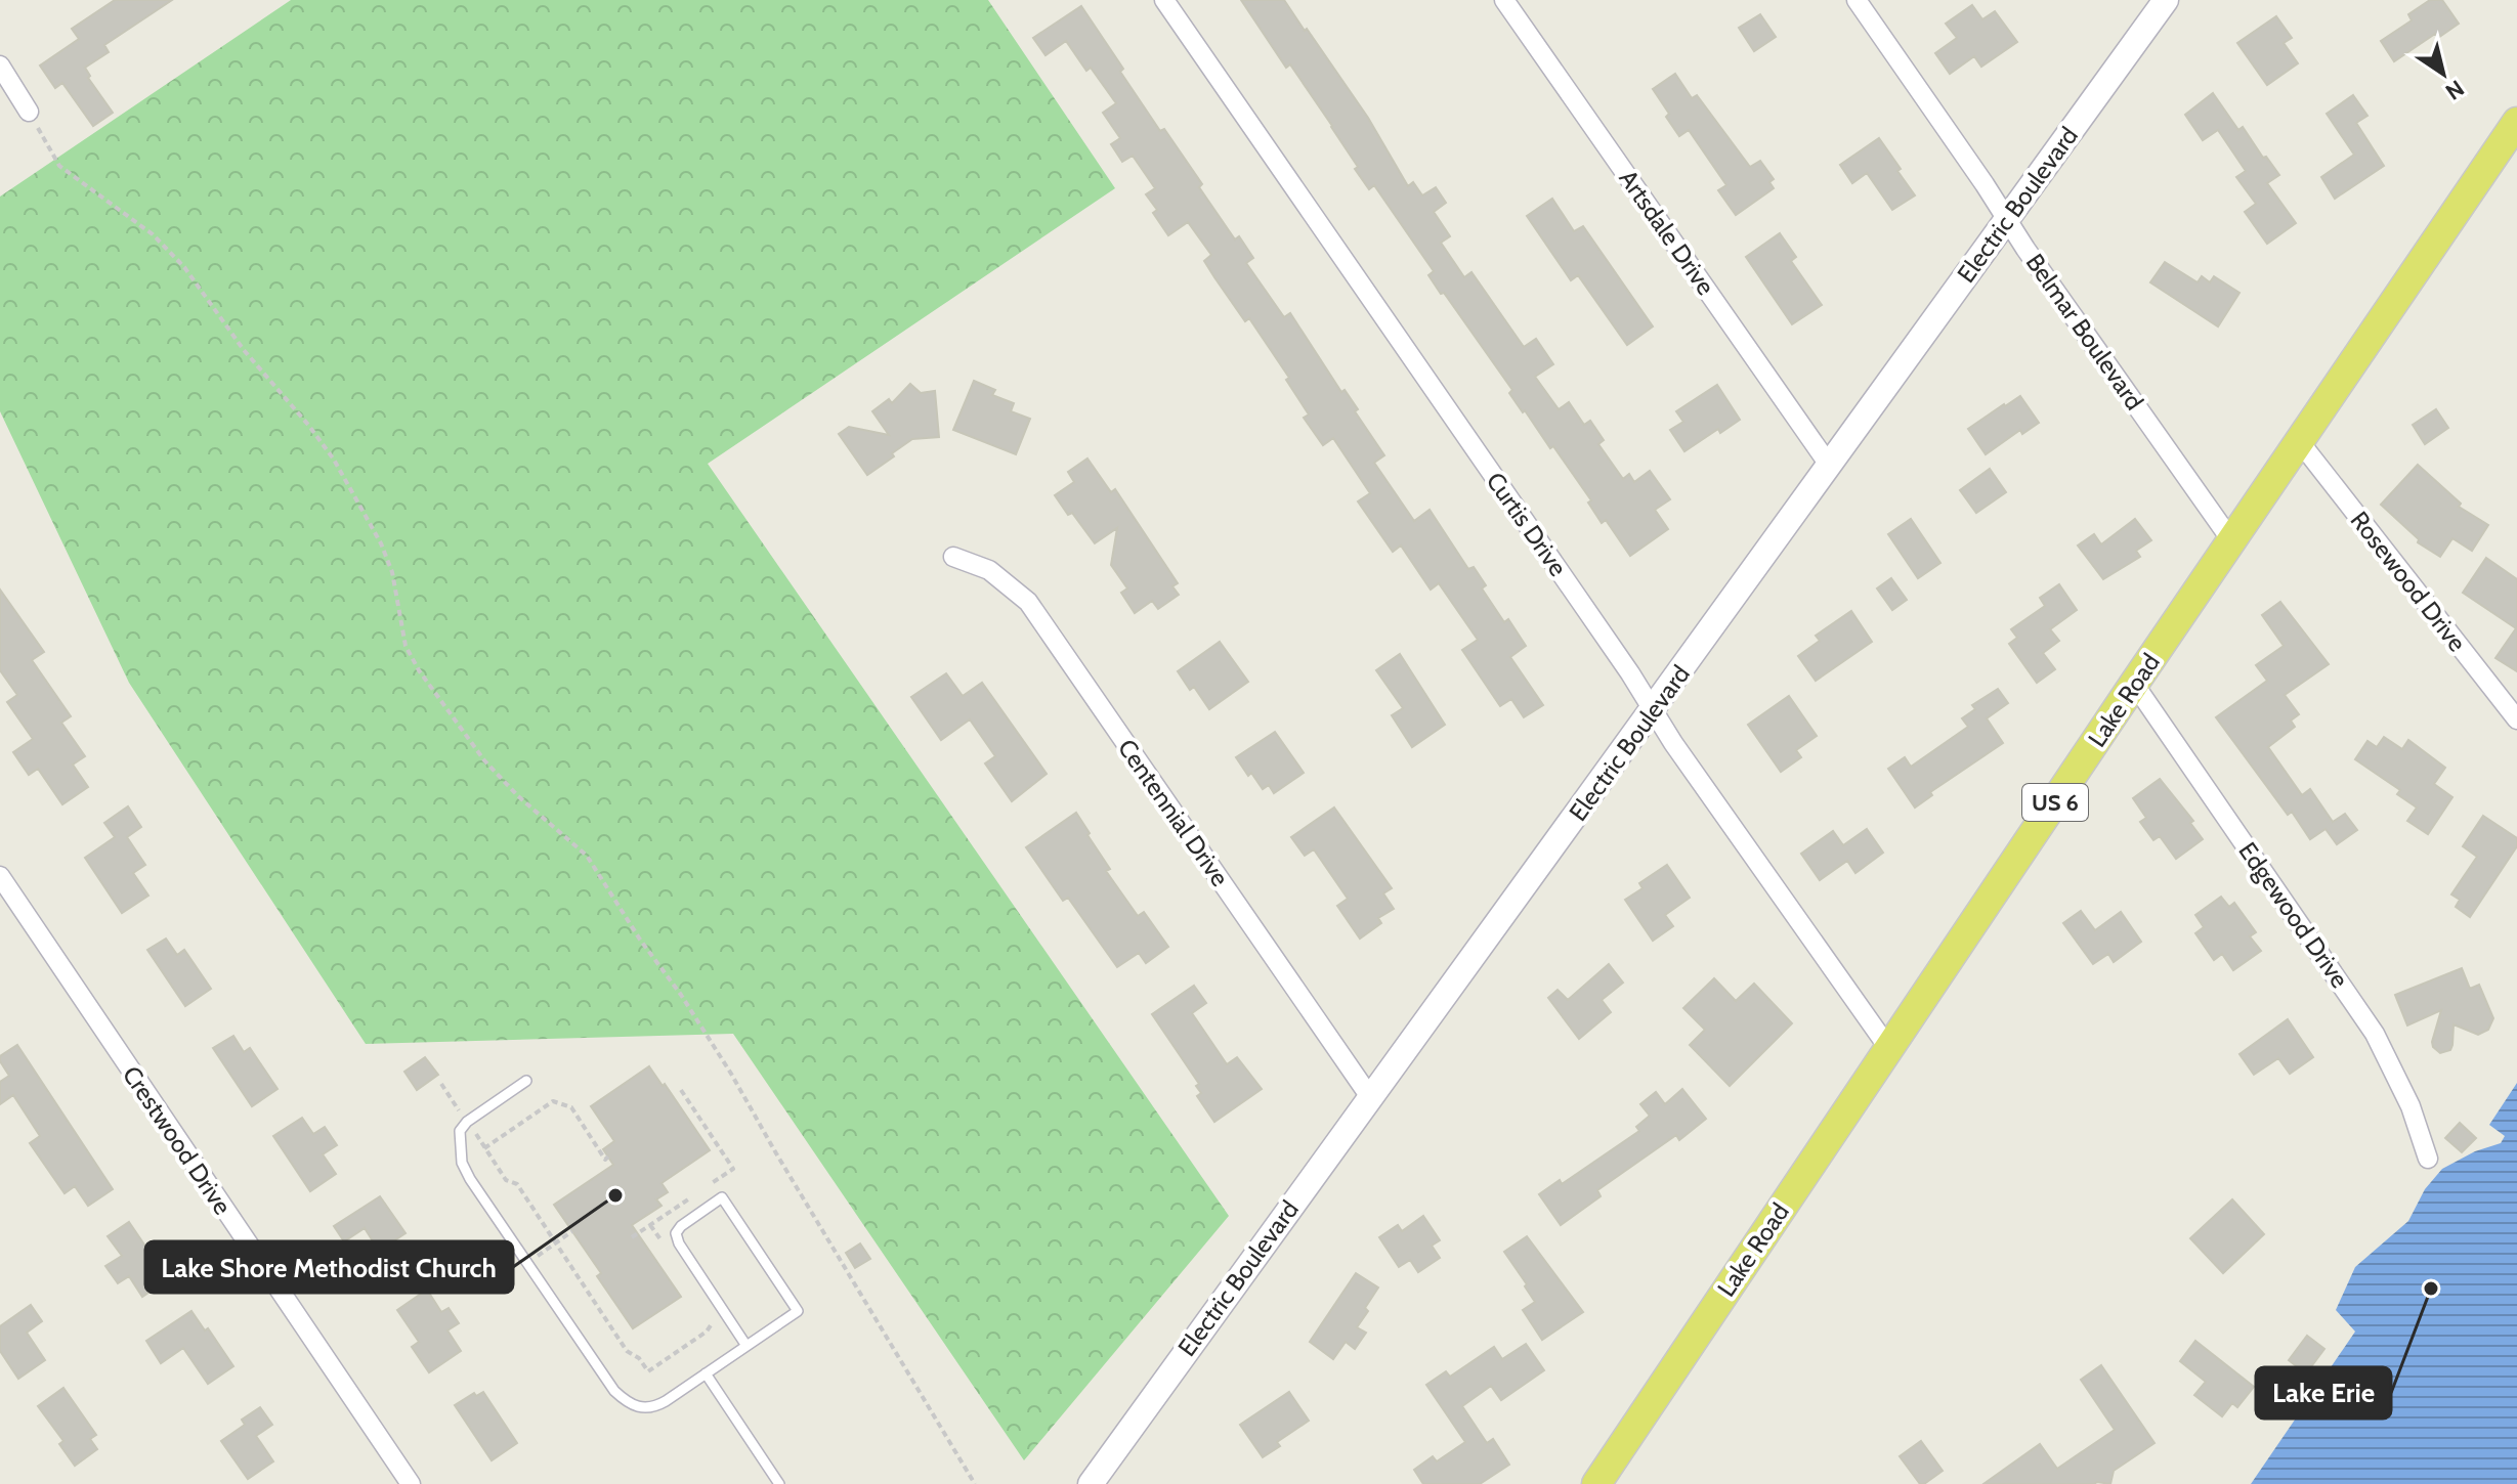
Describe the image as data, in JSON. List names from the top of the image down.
{
  "streets": {
    "main road": ["Lake Road", "US 6"],
    "street": [
      "Electric Boulevard",
      "Artsdale Drive",
      "Belmar Boulevard",
      "Curtis Drive",
      "Rosewood Drive",
      "Centennial Drive",
      "Edgewood Drive",
      "Crestwood Drive"
    ]
  },
  "crossings": [
    ["Electric Boulevard", "Artsdale Drive"],
    ["Electric Boulevard", "Belmar Boulevard"],
    ["Electric Boulevard", "Curtis Drive"],
    ["Electric Boulevard", "Centennial Drive"],
    ["Belmar Boulevard", "Lake Road"],
    ["Curtis Drive", "Lake Road"],
    ["Rosewood Drive", "Lake Road"],
    ["Lake Road", "Edgewood Drive"]
  ],
  "places": ["Lake Shore Methodist Church", "Lake Erie"],
  "north": "bottom right"
}
